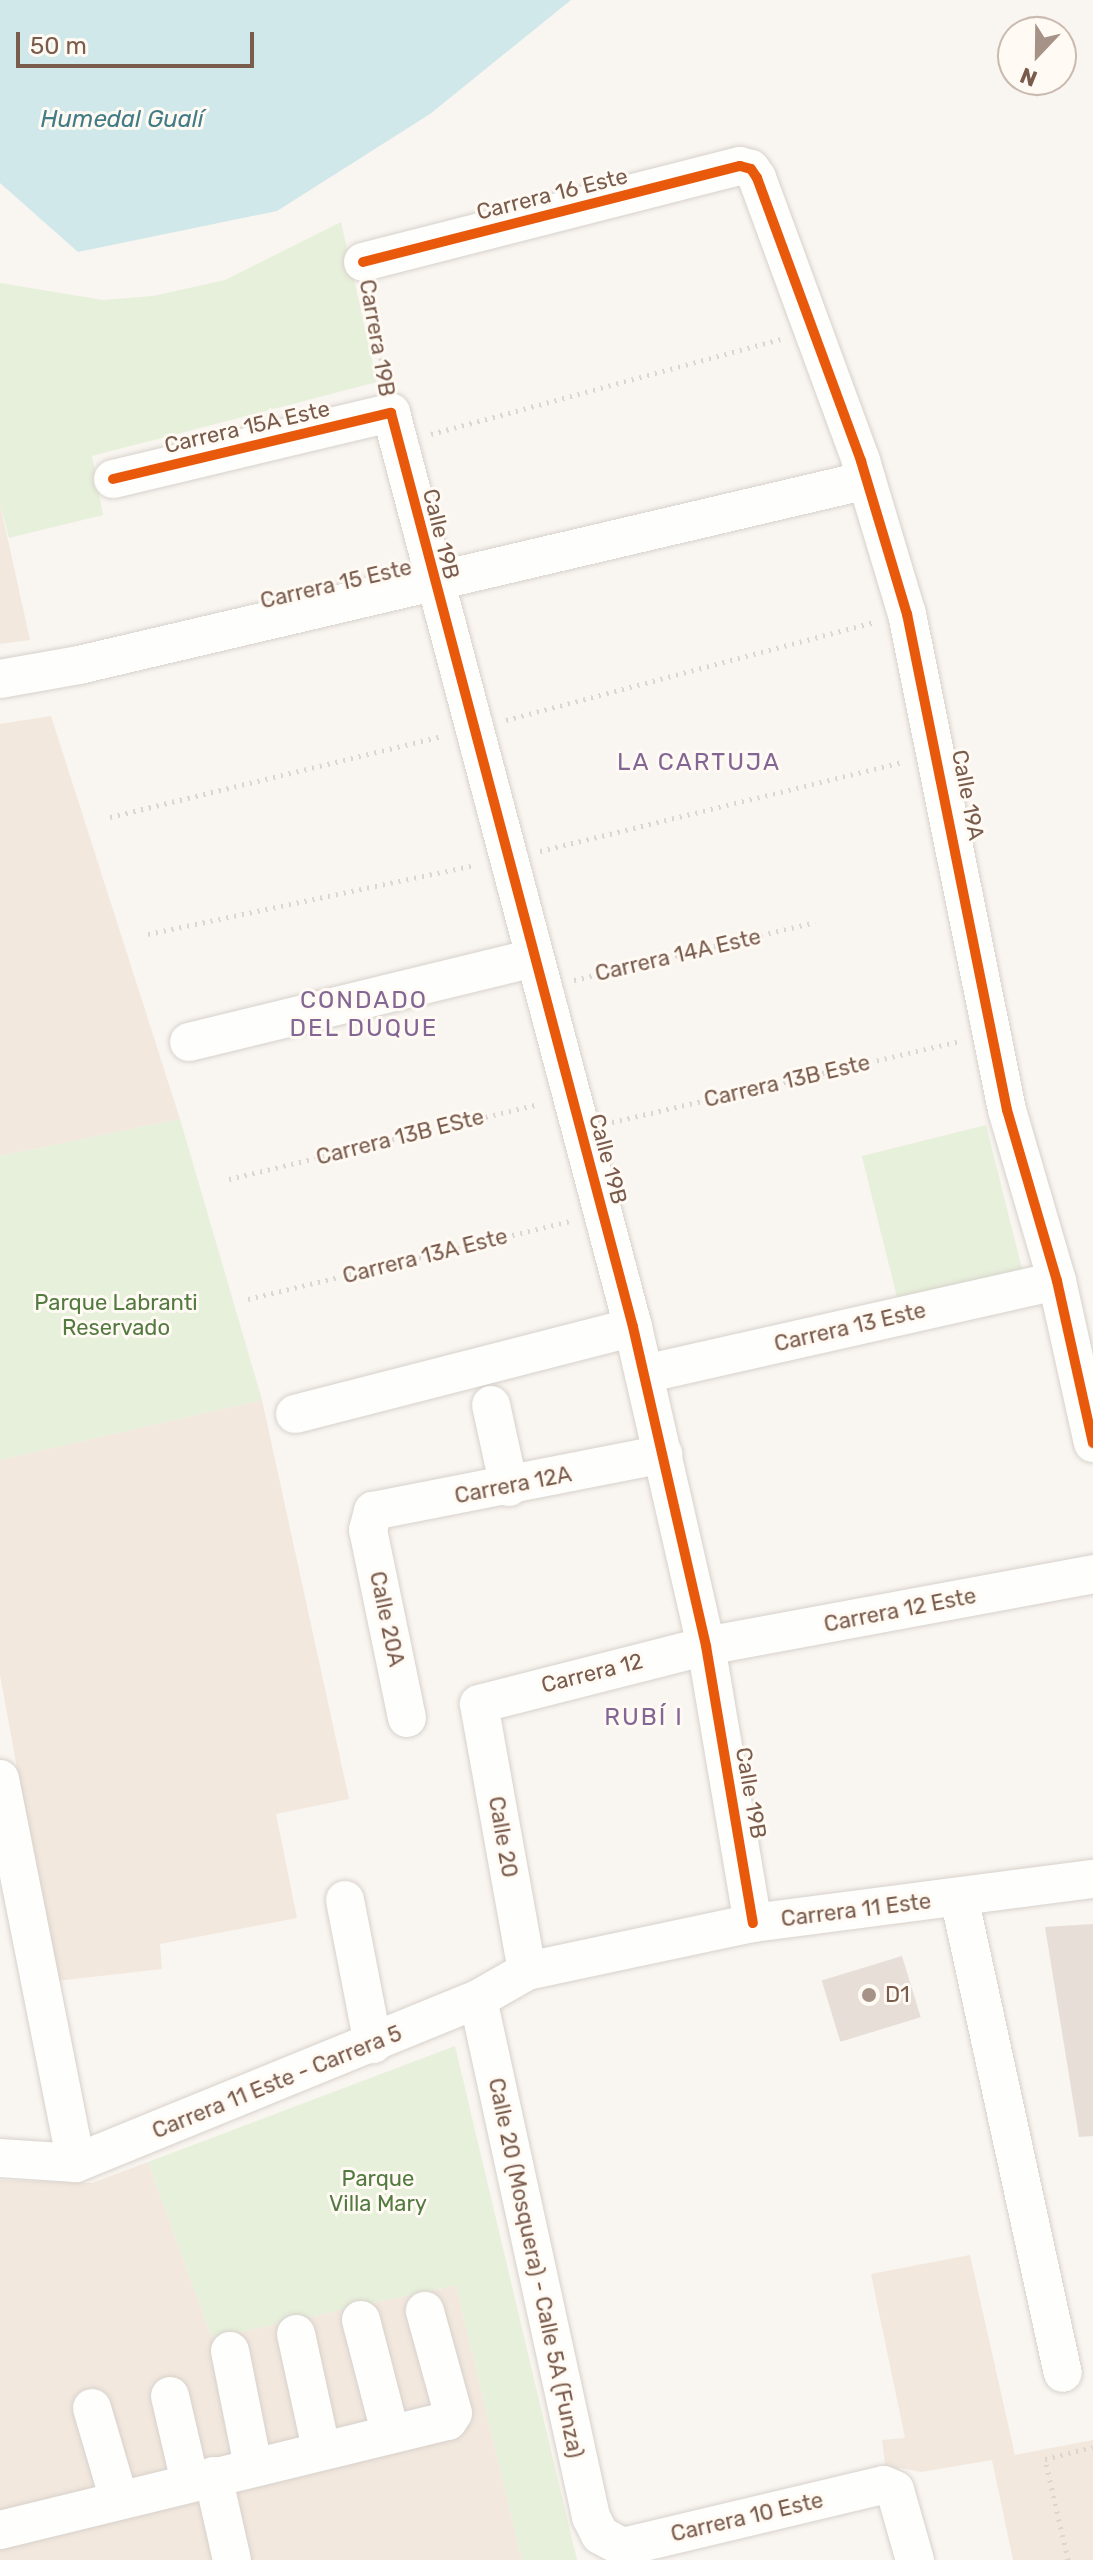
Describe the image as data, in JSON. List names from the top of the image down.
{
  "streets": {
    "street": [
      "Carrera 16 Este",
      "Carrera 15A Este",
      "Calle 19B",
      "Carrera 15 Este",
      "Calle 19A",
      "Carrera 13 Este",
      "Carrera 12A",
      "Carrera 12 Este",
      "Calle 20A",
      "Carrera 12",
      "Calle 20",
      "Carrera 11 Este",
      "Carrera 11 Este - Carrera 5",
      "Calle 20 (Mosquera) - Calle 5A (Funza)",
      "Carrera 10 Este"
    ],
    "path": [
      "Carrera 19B",
      "Carrera 14A Este",
      "Carrera 13B Este",
      "Carrera 13B ESte",
      "Carrera 13A Este"
    ]
  },
  "crossings": [
    ["Carrera 16 Este", "Carrera 19B"],
    ["Carrera 16 Este", "Calle 19A"],
    ["Carrera 19B", "Carrera 15A Este"],
    ["Carrera 19B", "Calle 19B"],
    ["Carrera 15A Este", "Calle 19B"],
    ["Calle 19B", "Carrera 15 Este"],
    ["Calle 19B", "Carrera 14A Este"],
    ["Calle 19B", "Carrera 13B Este"],
    ["Calle 19B", "Carrera 13B ESte"],
    ["Calle 19B", "Carrera 13A Este"],
    ["Calle 19B", "Carrera 13 Este"],
    ["Calle 19B", "Carrera 12A"],
    ["Calle 19B", "Carrera 12 Este"],
    ["Calle 19B", "Carrera 12"],
    ["Calle 19B", "Carrera 11 Este"],
    ["Carrera 15 Este", "Calle 19A"],
    ["Calle 19A", "Carrera 13B Este"],
    ["Calle 19A", "Carrera 13 Este"],
    ["Carrera 13B Este", "Carrera 13B ESte"],
    ["Carrera 12A", "Calle 20A"],
    ["Carrera 12 Este", "Carrera 12"],
    ["Carrera 12", "Calle 20"],
    ["Calle 20", "Carrera 11 Este"],
    ["Carrera 11 Este", "Carrera 11 Este - Carrera 5"],
    ["Carrera 11 Este", "Calle 20 (Mosquera) - Calle 5A (Funza)"],
    ["Carrera 11 Este - Carrera 5", "Calle 20 (Mosquera) - Calle 5A (Funza)"],
    ["Calle 20 (Mosquera) - Calle 5A (Funza)", "Carrera 10 Este"]
  ],
  "districts": ["LA CARTUJA", "CONDADO DEL DUQUE", "RUBÍ I"],
  "water": ["Humedal Gualí"],
  "parks": ["Parque Labranti Reservado", "Parque Villa Mary"],
  "places": ["D1"],
  "scale_bar": "50 m",
  "north": "bottom"
}
